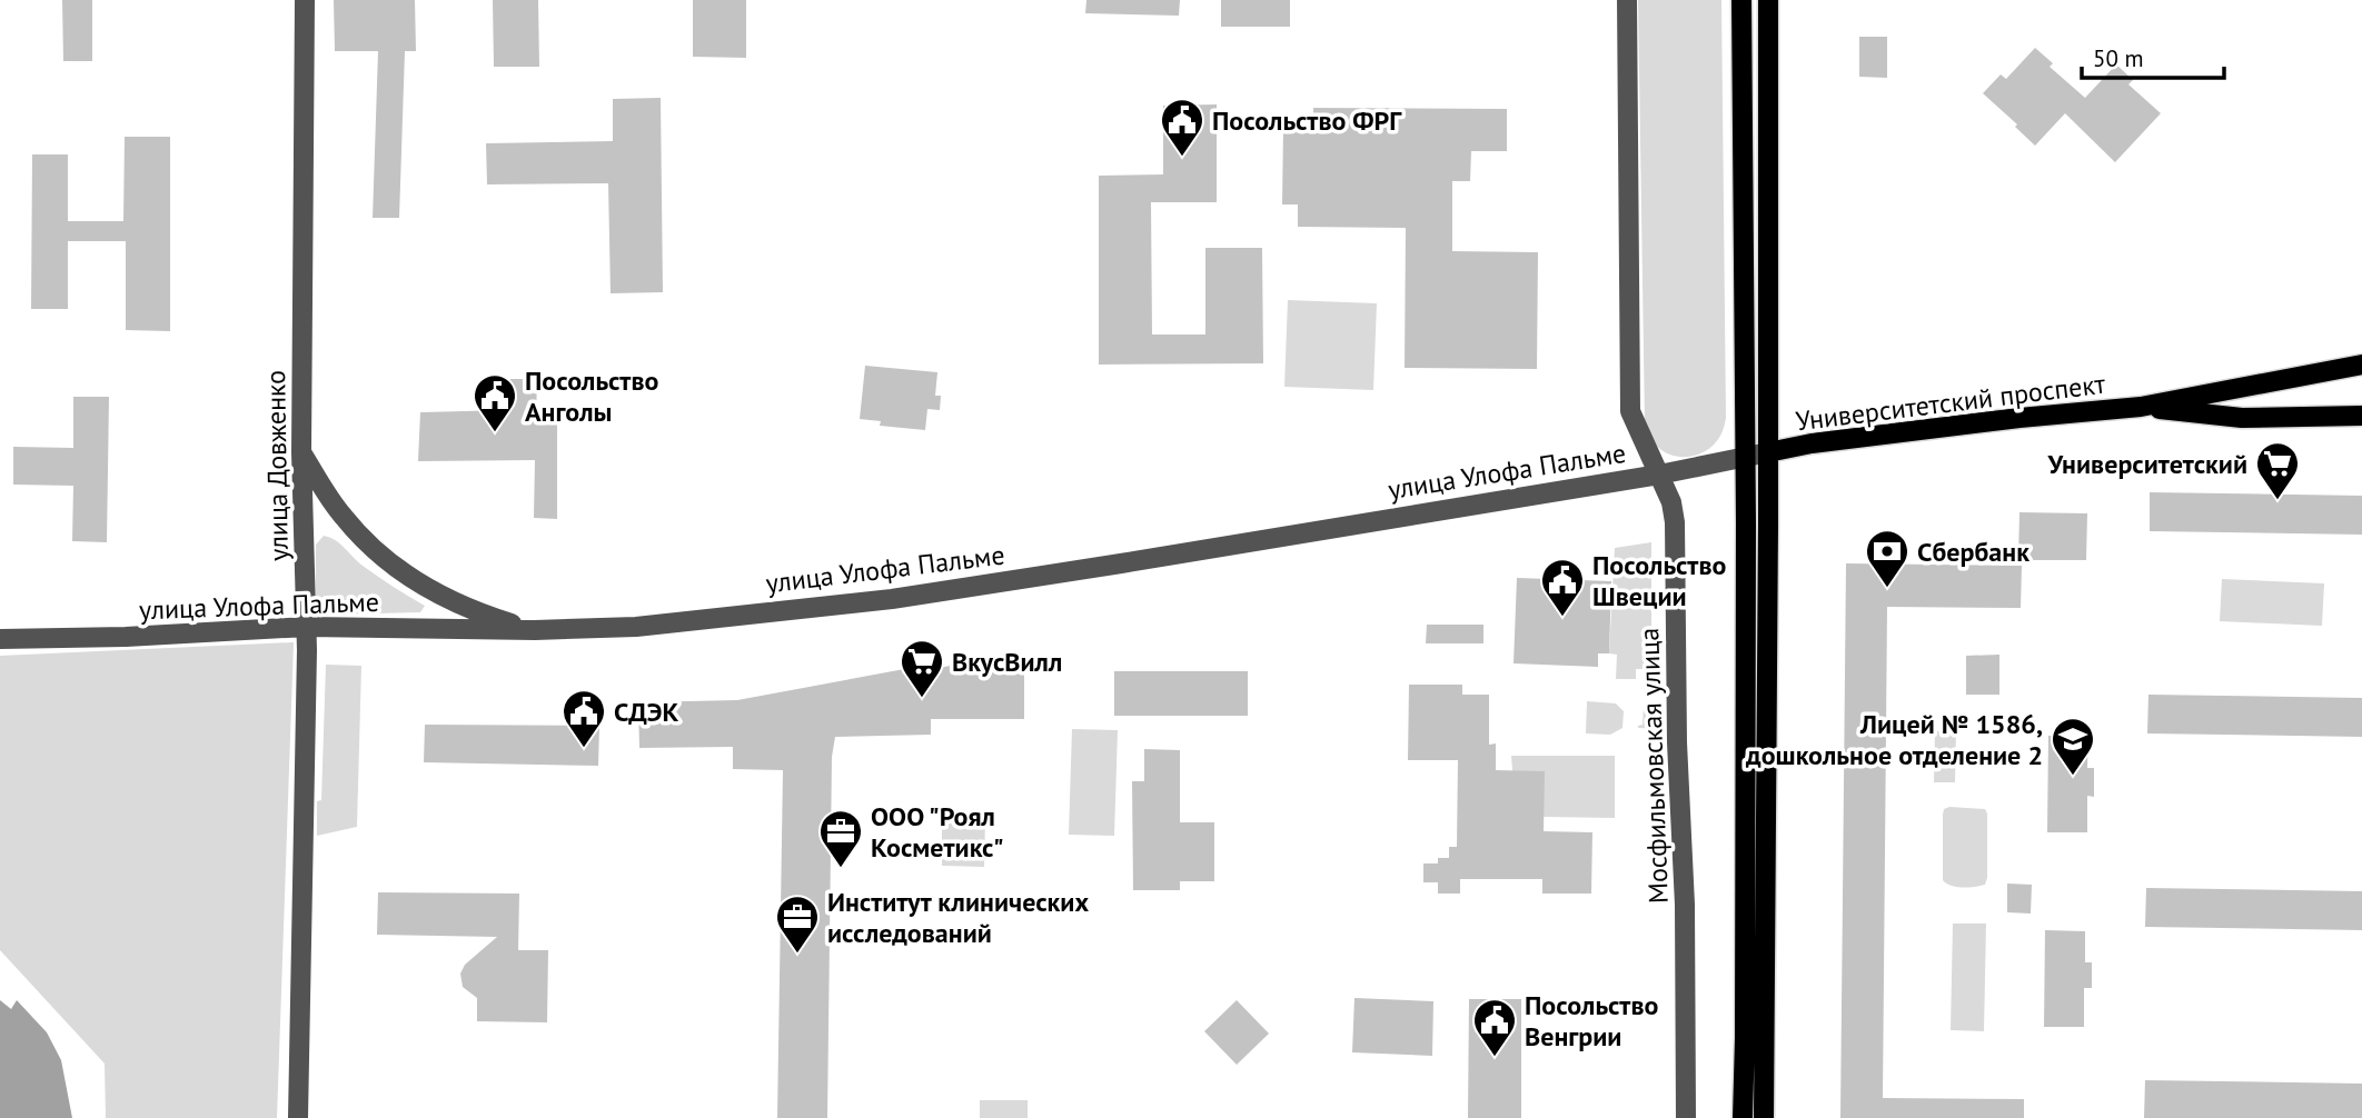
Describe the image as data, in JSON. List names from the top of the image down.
{
  "streets": {
    "main road": ["Университетский проспект"],
    "street": ["улица Довженко", "улица Улофа Пальме", "Мосфильмовская улица"]
  },
  "crossings": [
    ["Университетский проспект", "улица Улофа Пальме"],
    ["улица Довженко", "улица Улофа Пальме"],
    ["улица Улофа Пальме", "Мосфильмовская улица"]
  ],
  "places": {
    "public building": [
      "Посольство ФРГ",
      "Посольство Анголы",
      "Посольство Швеции",
      "СДЭК",
      "Посольство Венгрии"
    ],
    "supermarket": ["Университетский", "ВкусВилл"],
    "bank": ["Сбербанк"],
    "school or university": ["Лицей № 1586, дошкольное отделение 2"],
    "office": ["ООО \"Роял Косметикс\"", "Институт клинических исследований"]
  },
  "scale_bar": "50 m"
}
